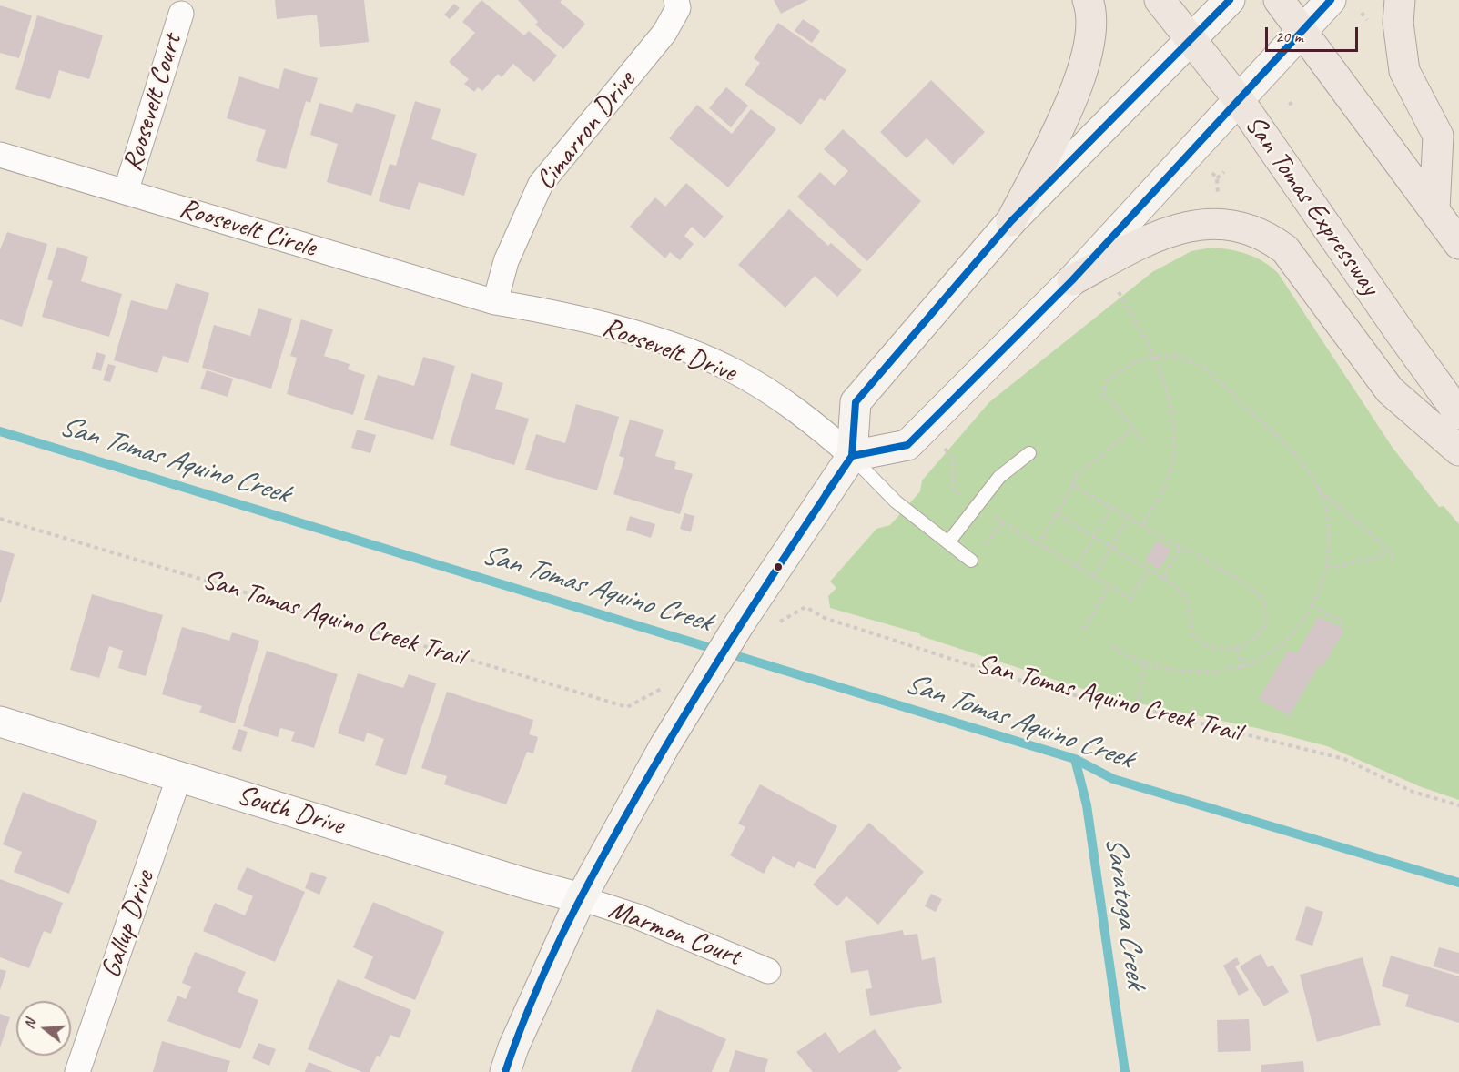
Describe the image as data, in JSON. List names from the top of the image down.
{
  "streets": {
    "highway": ["San Tomas Expressway"],
    "street": [
      "Roosevelt Court",
      "Cimarron Drive",
      "Roosevelt Circle",
      "Roosevelt Drive",
      "South Drive",
      "Gallup Drive",
      "Marmon Court"
    ],
    "path": ["San Tomas Aquino Creek Trail"]
  },
  "crossings": [
    ["Roosevelt Court", "Roosevelt Circle"],
    ["Cimarron Drive", "Roosevelt Circle"],
    ["Cimarron Drive", "Roosevelt Drive"],
    ["Roosevelt Circle", "Roosevelt Drive"],
    ["South Drive", "Gallup Drive"],
    ["South Drive", "Marmon Court"]
  ],
  "water": ["San Tomas Aquino Creek", "Saratoga Creek"],
  "scale_bar": "20 m",
  "north": "left"
}
